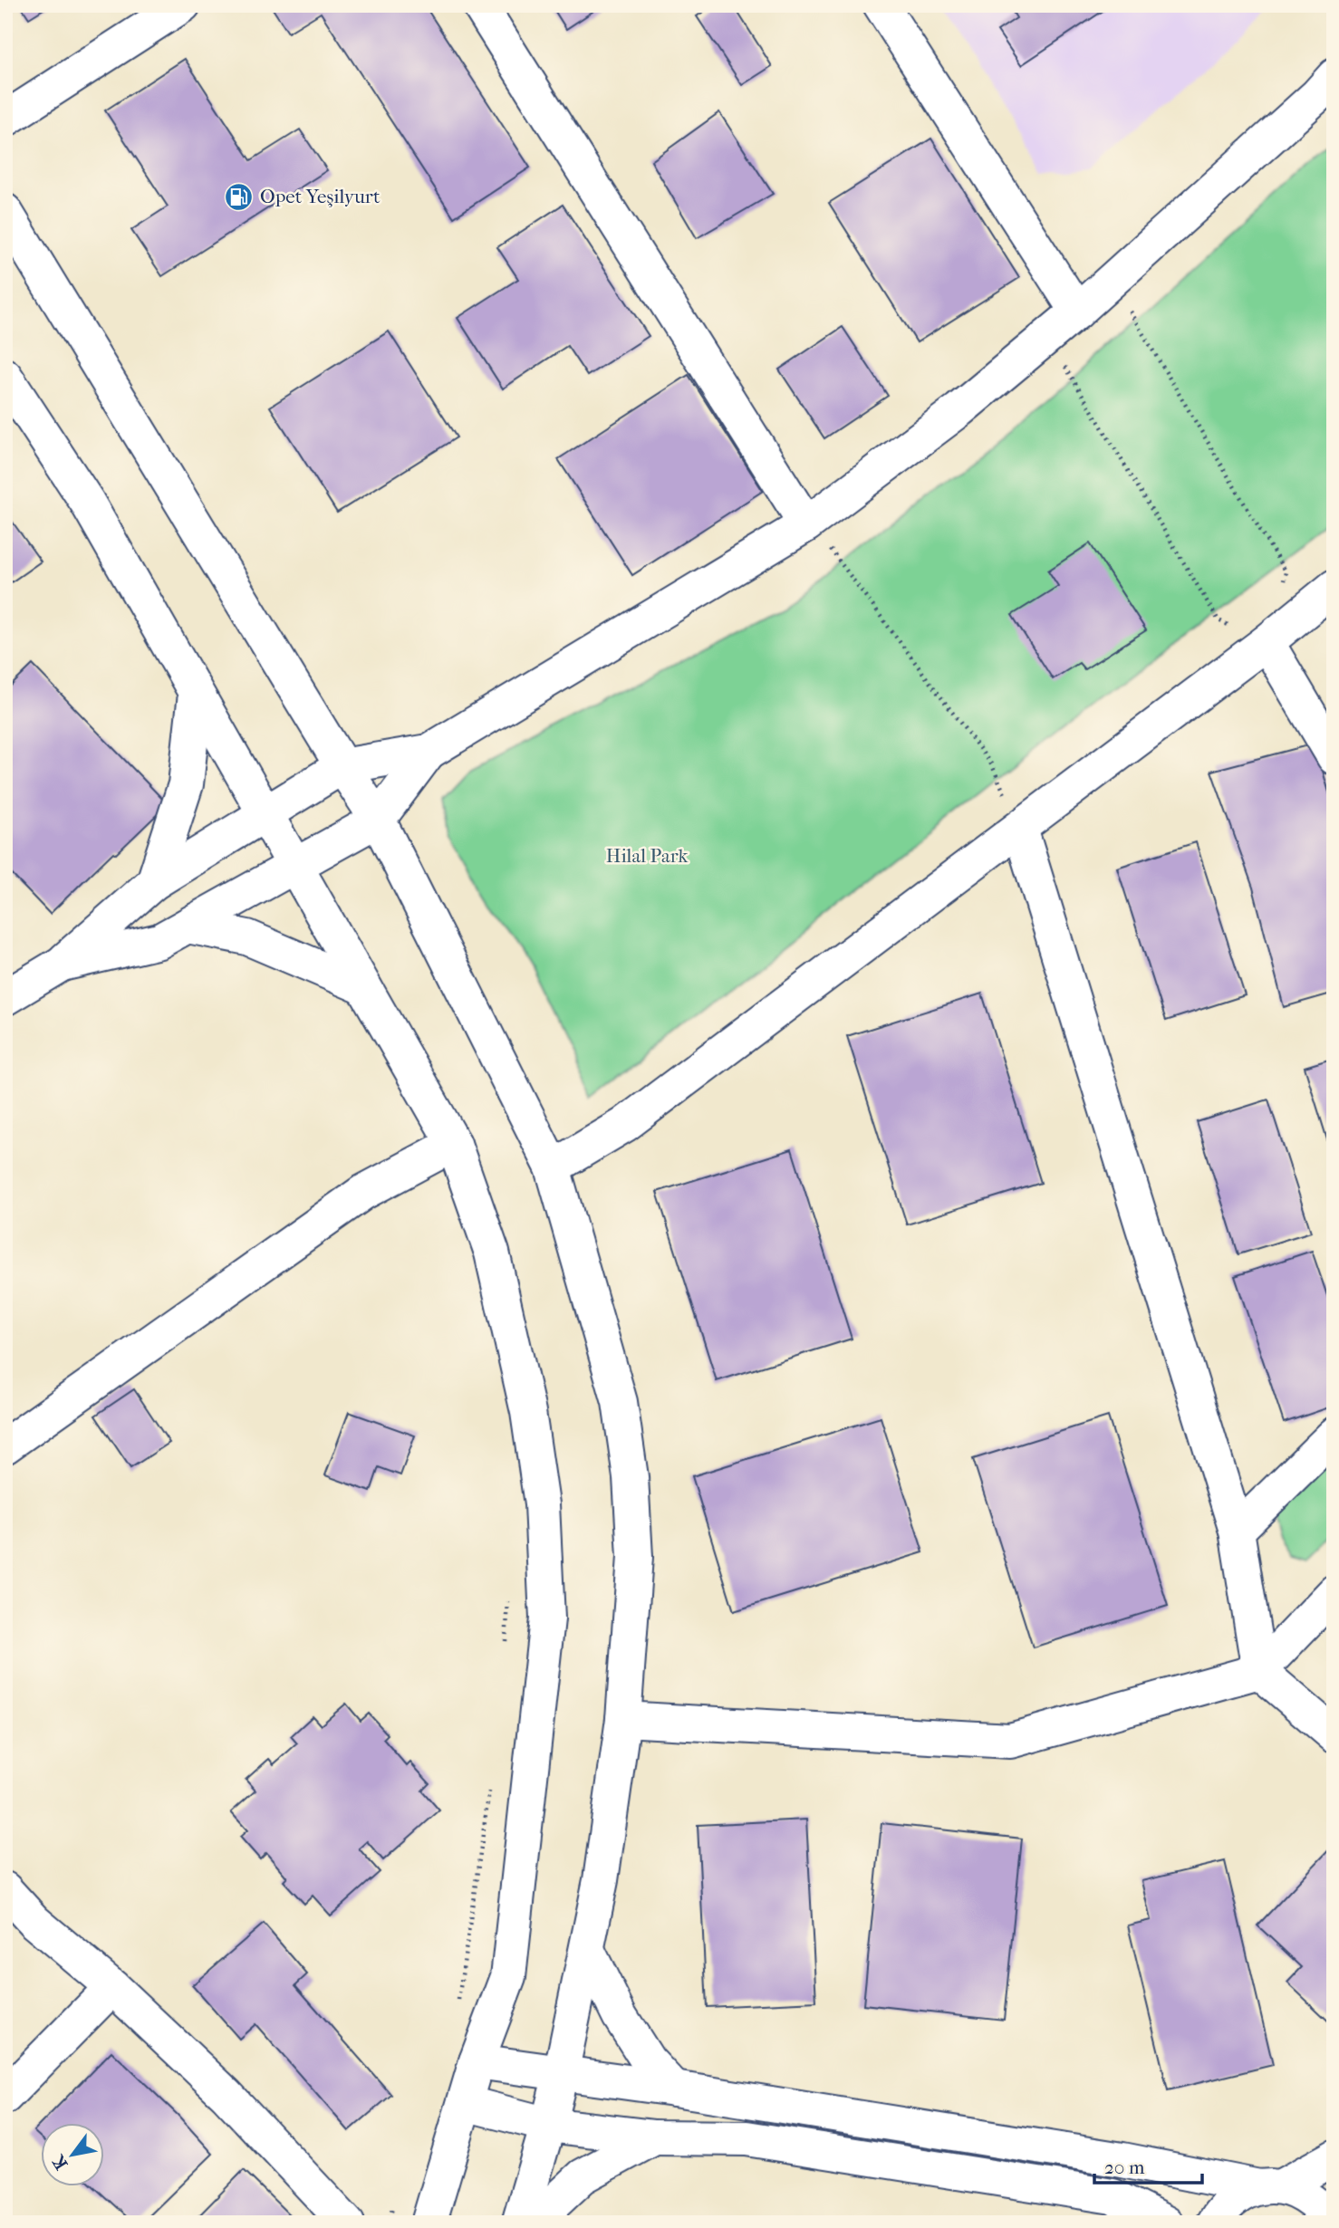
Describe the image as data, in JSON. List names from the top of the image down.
{
  "parks": ["Hilal Park"],
  "places": {
    "fuel station": ["Opet Yeşilyurt"]
  },
  "scale_bar": "20 m",
  "north": "bottom left"
}
